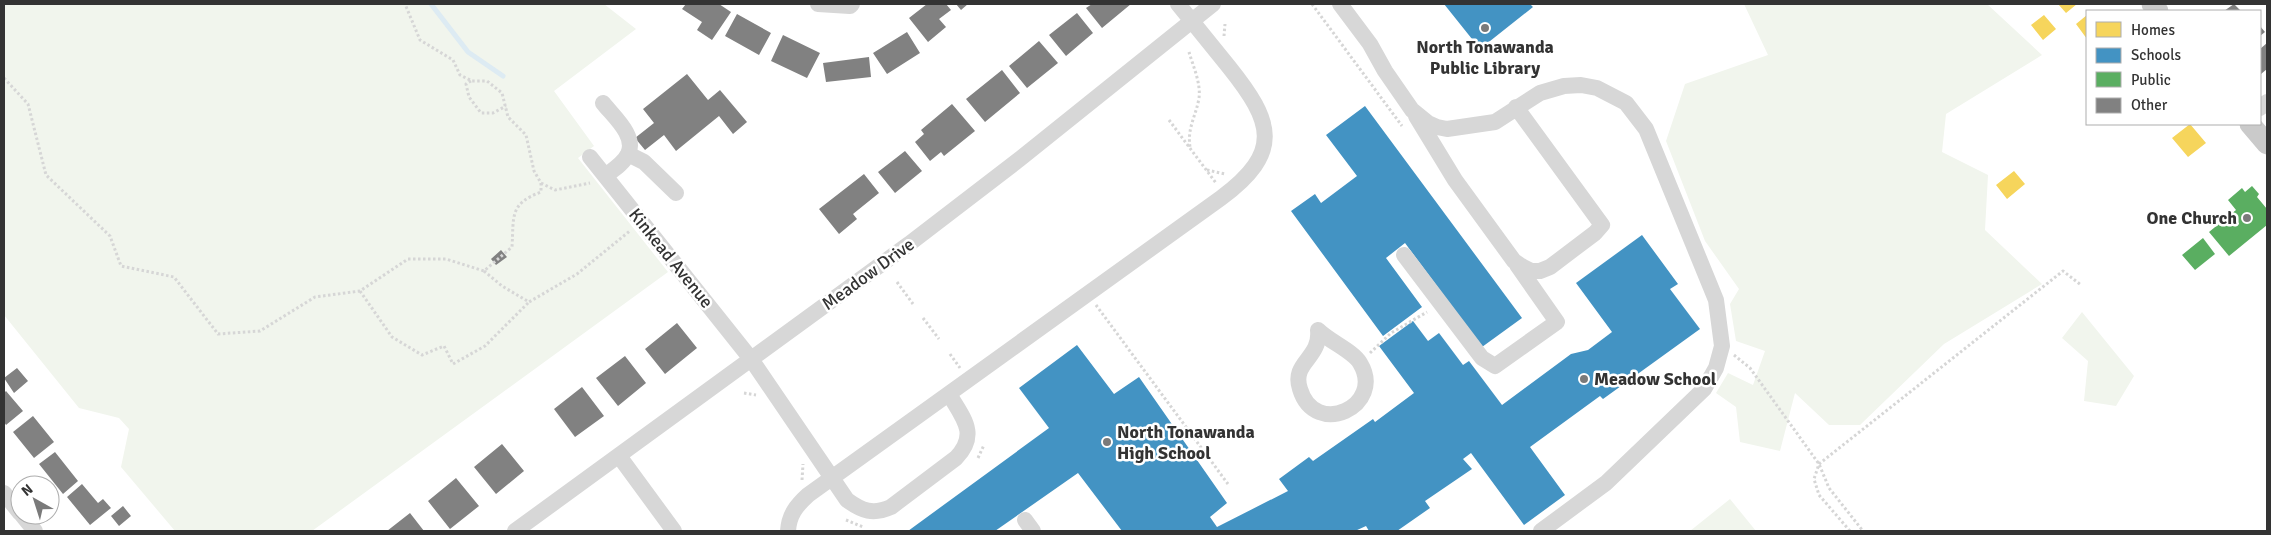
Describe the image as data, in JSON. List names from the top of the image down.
{
  "streets": {
    "street": ["Kinkead Avenue", "Meadow Drive"]
  },
  "crossings": [
    ["Kinkead Avenue", "Meadow Drive"]
  ],
  "places": [
    "North Tonawanda Public Library",
    "One Church",
    "Meadow School",
    "North Tonawanda High School"
  ],
  "legend": [
    "Homes",
    "Schools",
    "Public",
    "Other"
  ],
  "north": "top left"
}
